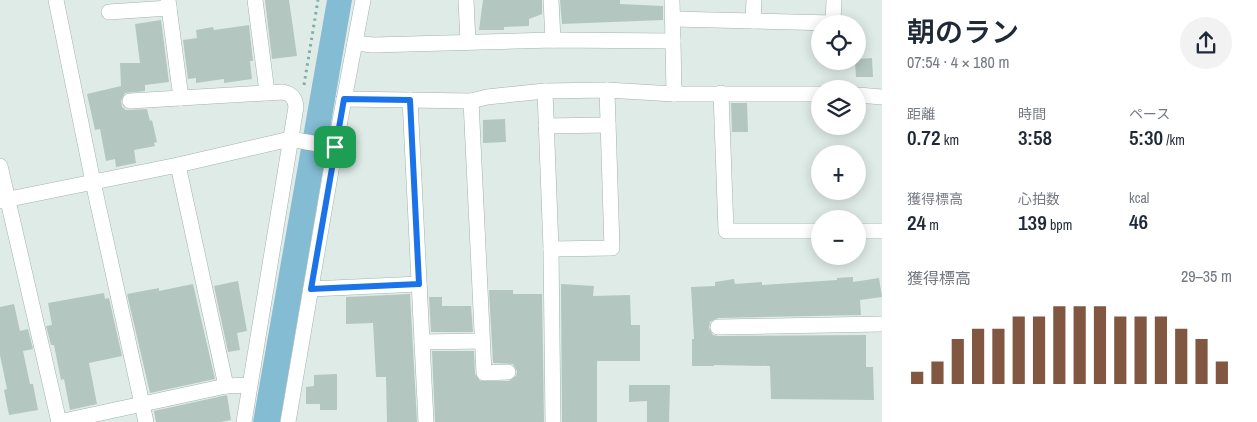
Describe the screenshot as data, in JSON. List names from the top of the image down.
{
  "page": {
    "heading": ["朝のラン", "07:54 · 4 × 180 m"],
    "map_buttons": ["+", "−"],
    "stats": [
      ["距離", "0.72 km"],
      ["時間", "3:58"],
      ["ペース", "5:30 /km"],
      ["獲得標高", "24 m"],
      ["心拍数", "139 bpm"],
      ["kcal", "46"]
    ],
    "chart": ["獲得標高", "29–35 m"]
  }
}
